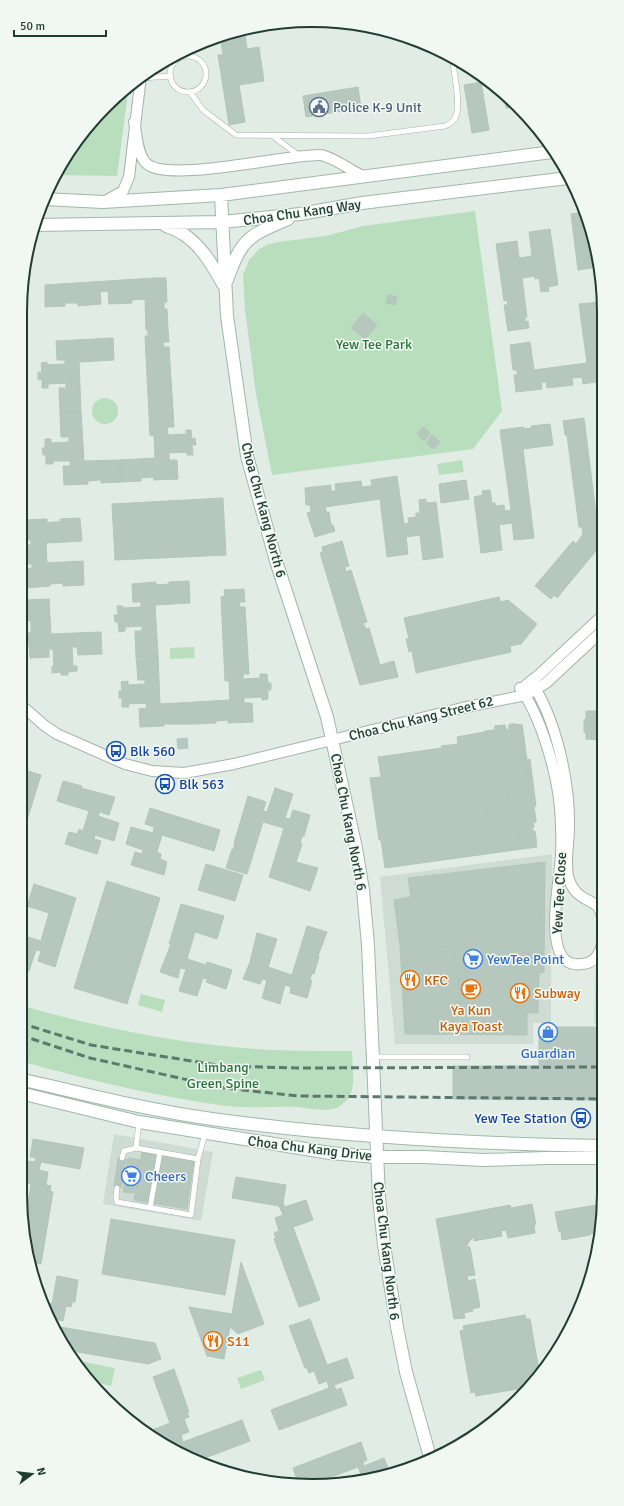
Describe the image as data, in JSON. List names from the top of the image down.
{
  "streets": {
    "main road": ["Choa Chu Kang Way", "Choa Chu Kang North 6", "Choa Chu Kang Drive"],
    "street": ["Choa Chu Kang Street 62", "Yew Tee Close"]
  },
  "crossings": [
    ["Choa Chu Kang Way", "Choa Chu Kang North 6"],
    ["Choa Chu Kang North 6", "Choa Chu Kang Street 62"],
    ["Choa Chu Kang North 6", "Choa Chu Kang Drive"],
    ["Choa Chu Kang Street 62", "Yew Tee Close"]
  ],
  "parks": ["Yew Tee Park", "Limbang Green Spine"],
  "places": {
    "public building": ["Police K-9 Unit"],
    "bus stop": ["Blk 560", "Blk 563", "Yew Tee Station"],
    "supermarket": ["YewTee Point", "Cheers"],
    "restaurant": ["KFC", "Subway", "S11"],
    "cafe": ["Ya Kun Kaya Toast"],
    "shop": ["Guardian"]
  },
  "scale_bar": "50 m",
  "north": "right"
}
